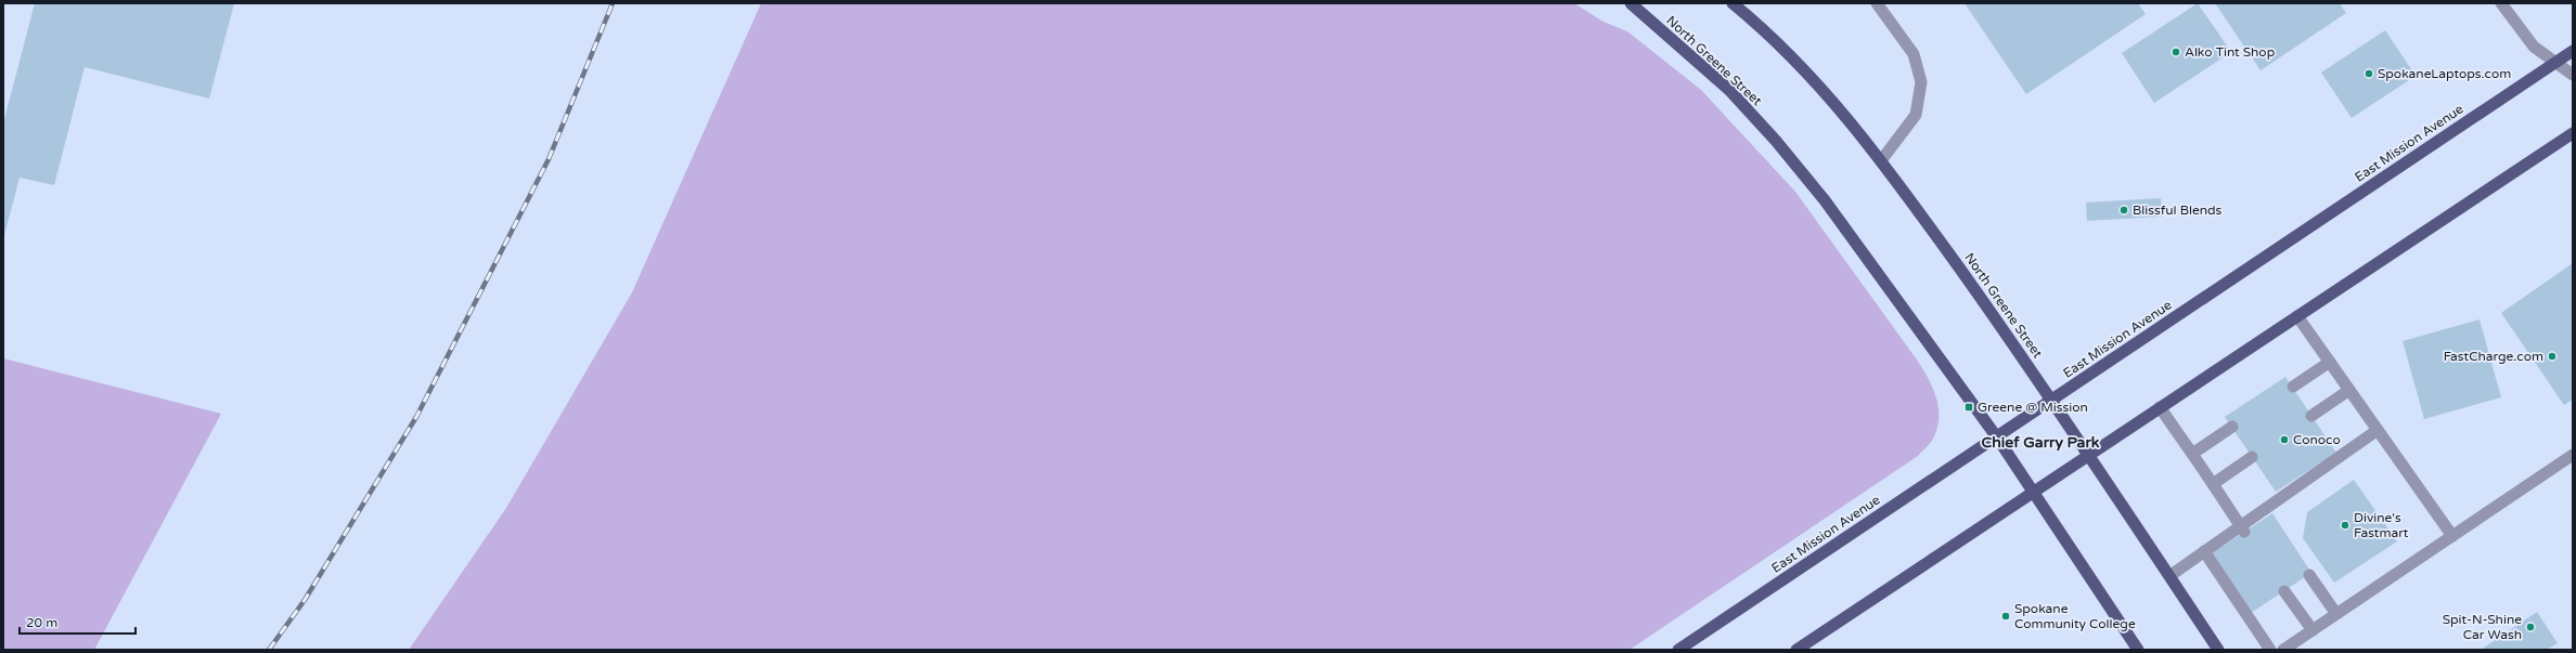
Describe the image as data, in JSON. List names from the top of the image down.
{
  "streets": {
    "main road": ["North Greene Street", "East Mission Avenue"]
  },
  "crossings": [
    ["North Greene Street", "East Mission Avenue"]
  ],
  "districts": ["Chief Garry Park"],
  "places": {
    "other": [
      "Alko Tint Shop",
      "SpokaneLaptops.com",
      "Blissful Blends",
      "FastCharge.com",
      "Conoco",
      "Divine's Fastmart",
      "Spokane Community College",
      "Spit-N-Shine Car Wash"
    ],
    "transit": ["Greene @ Mission"]
  },
  "scale_bar": "20 m"
}
